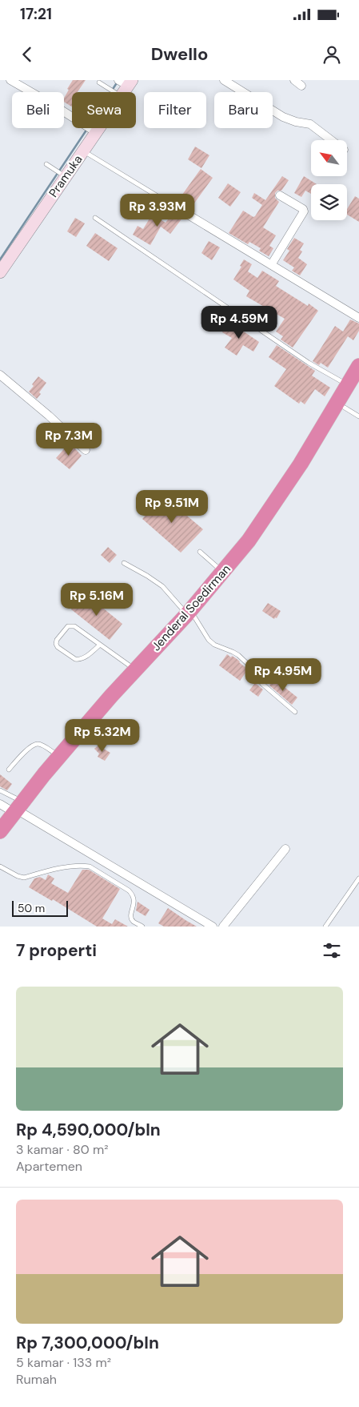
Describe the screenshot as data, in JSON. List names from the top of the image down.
{
  "streets": {
    "highway": ["Jenderal Soedirman"],
    "street": ["Pramuka"]
  },
  "scale_bar": "50 m",
  "north": "top left",
  "page": {
    "status": "17:21",
    "header": "Dwello",
    "chip": [
      "Beli",
      "Sewa",
      "Filter",
      "Baru"
    ],
    "price": [
      "Rp 3.93M",
      "Rp 4.59M",
      "Rp 7.3M",
      "Rp 9.51M",
      "Rp 5.16M",
      "Rp 4.95M",
      "Rp 5.32M"
    ],
    "scale": "50 m",
    "heading": "7 properti",
    "list": [
      {
        "name": "Rp 4,590,000/bln",
        "note": "3 kamar · 80 m² · Apartemen"
      },
      {
        "name": "Rp 7,300,000/bln",
        "note": "5 kamar · 133 m² · Rumah"
      }
    ]
  }
}
